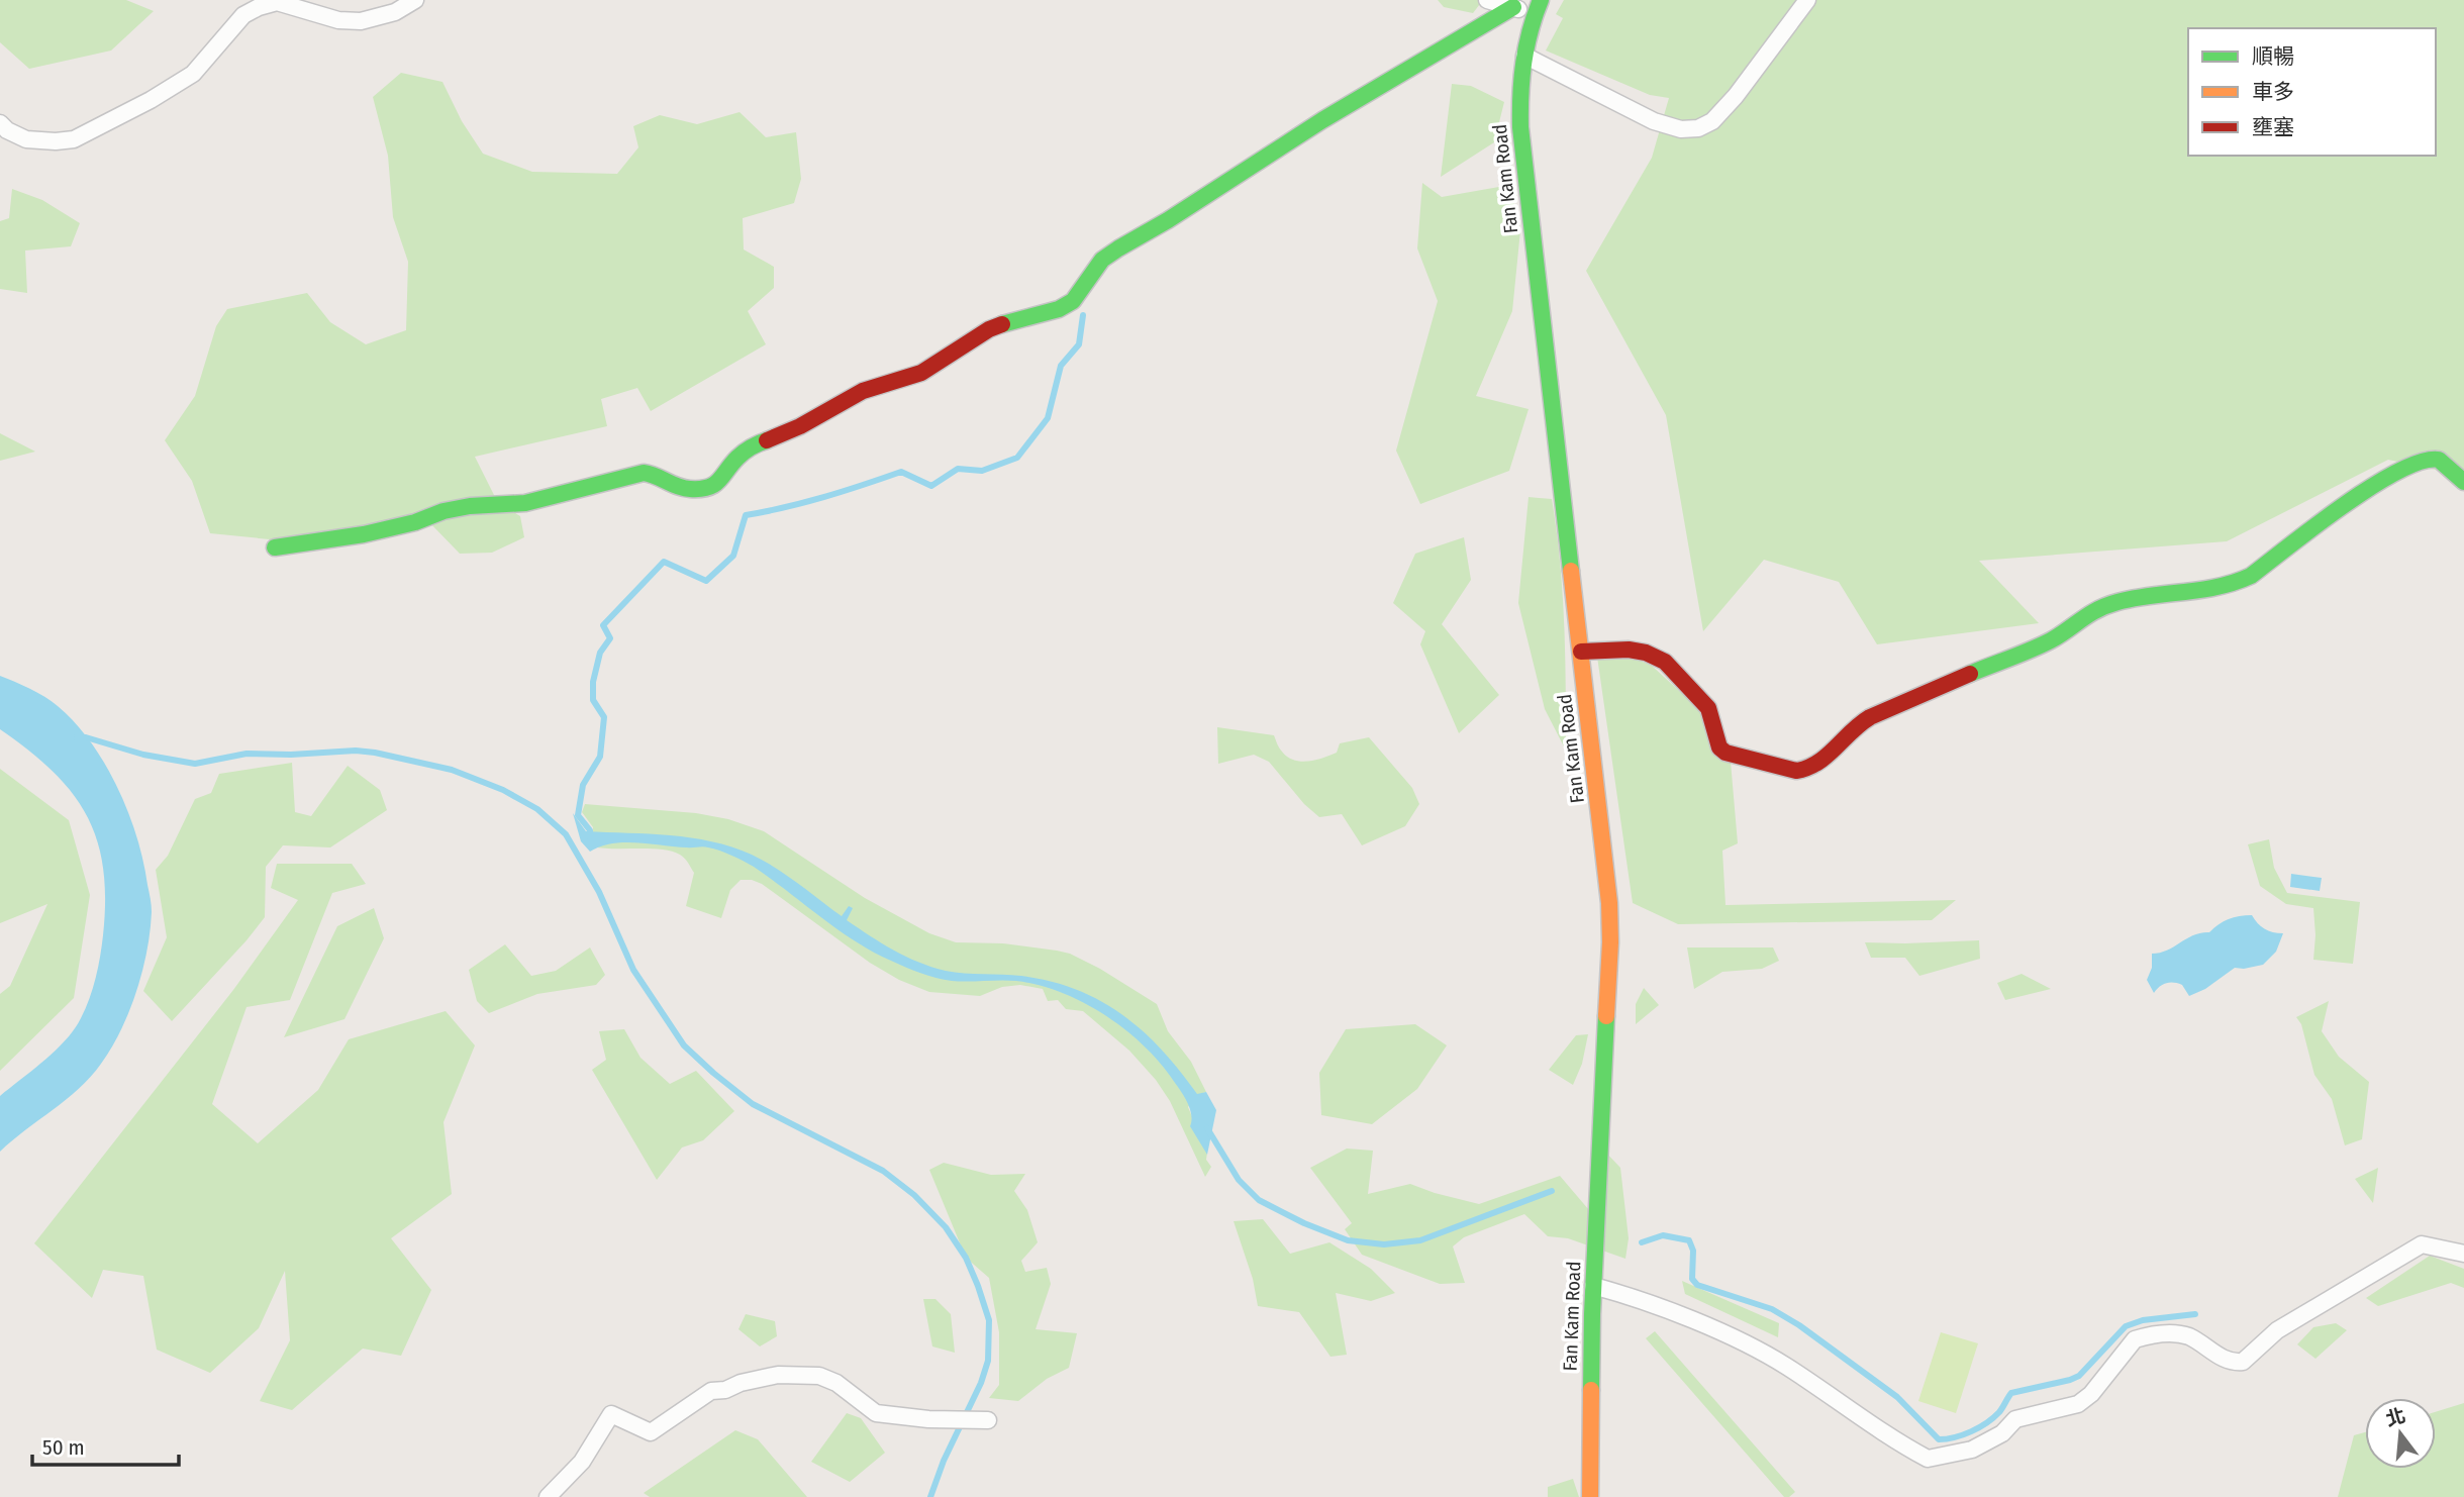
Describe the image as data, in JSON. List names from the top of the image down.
{
  "streets": {
    "street": ["Fan Kam Road"]
  },
  "legend": ["順暢", "車多", "壅塞"],
  "scale_bar": "50 m",
  "north": "top"
}
